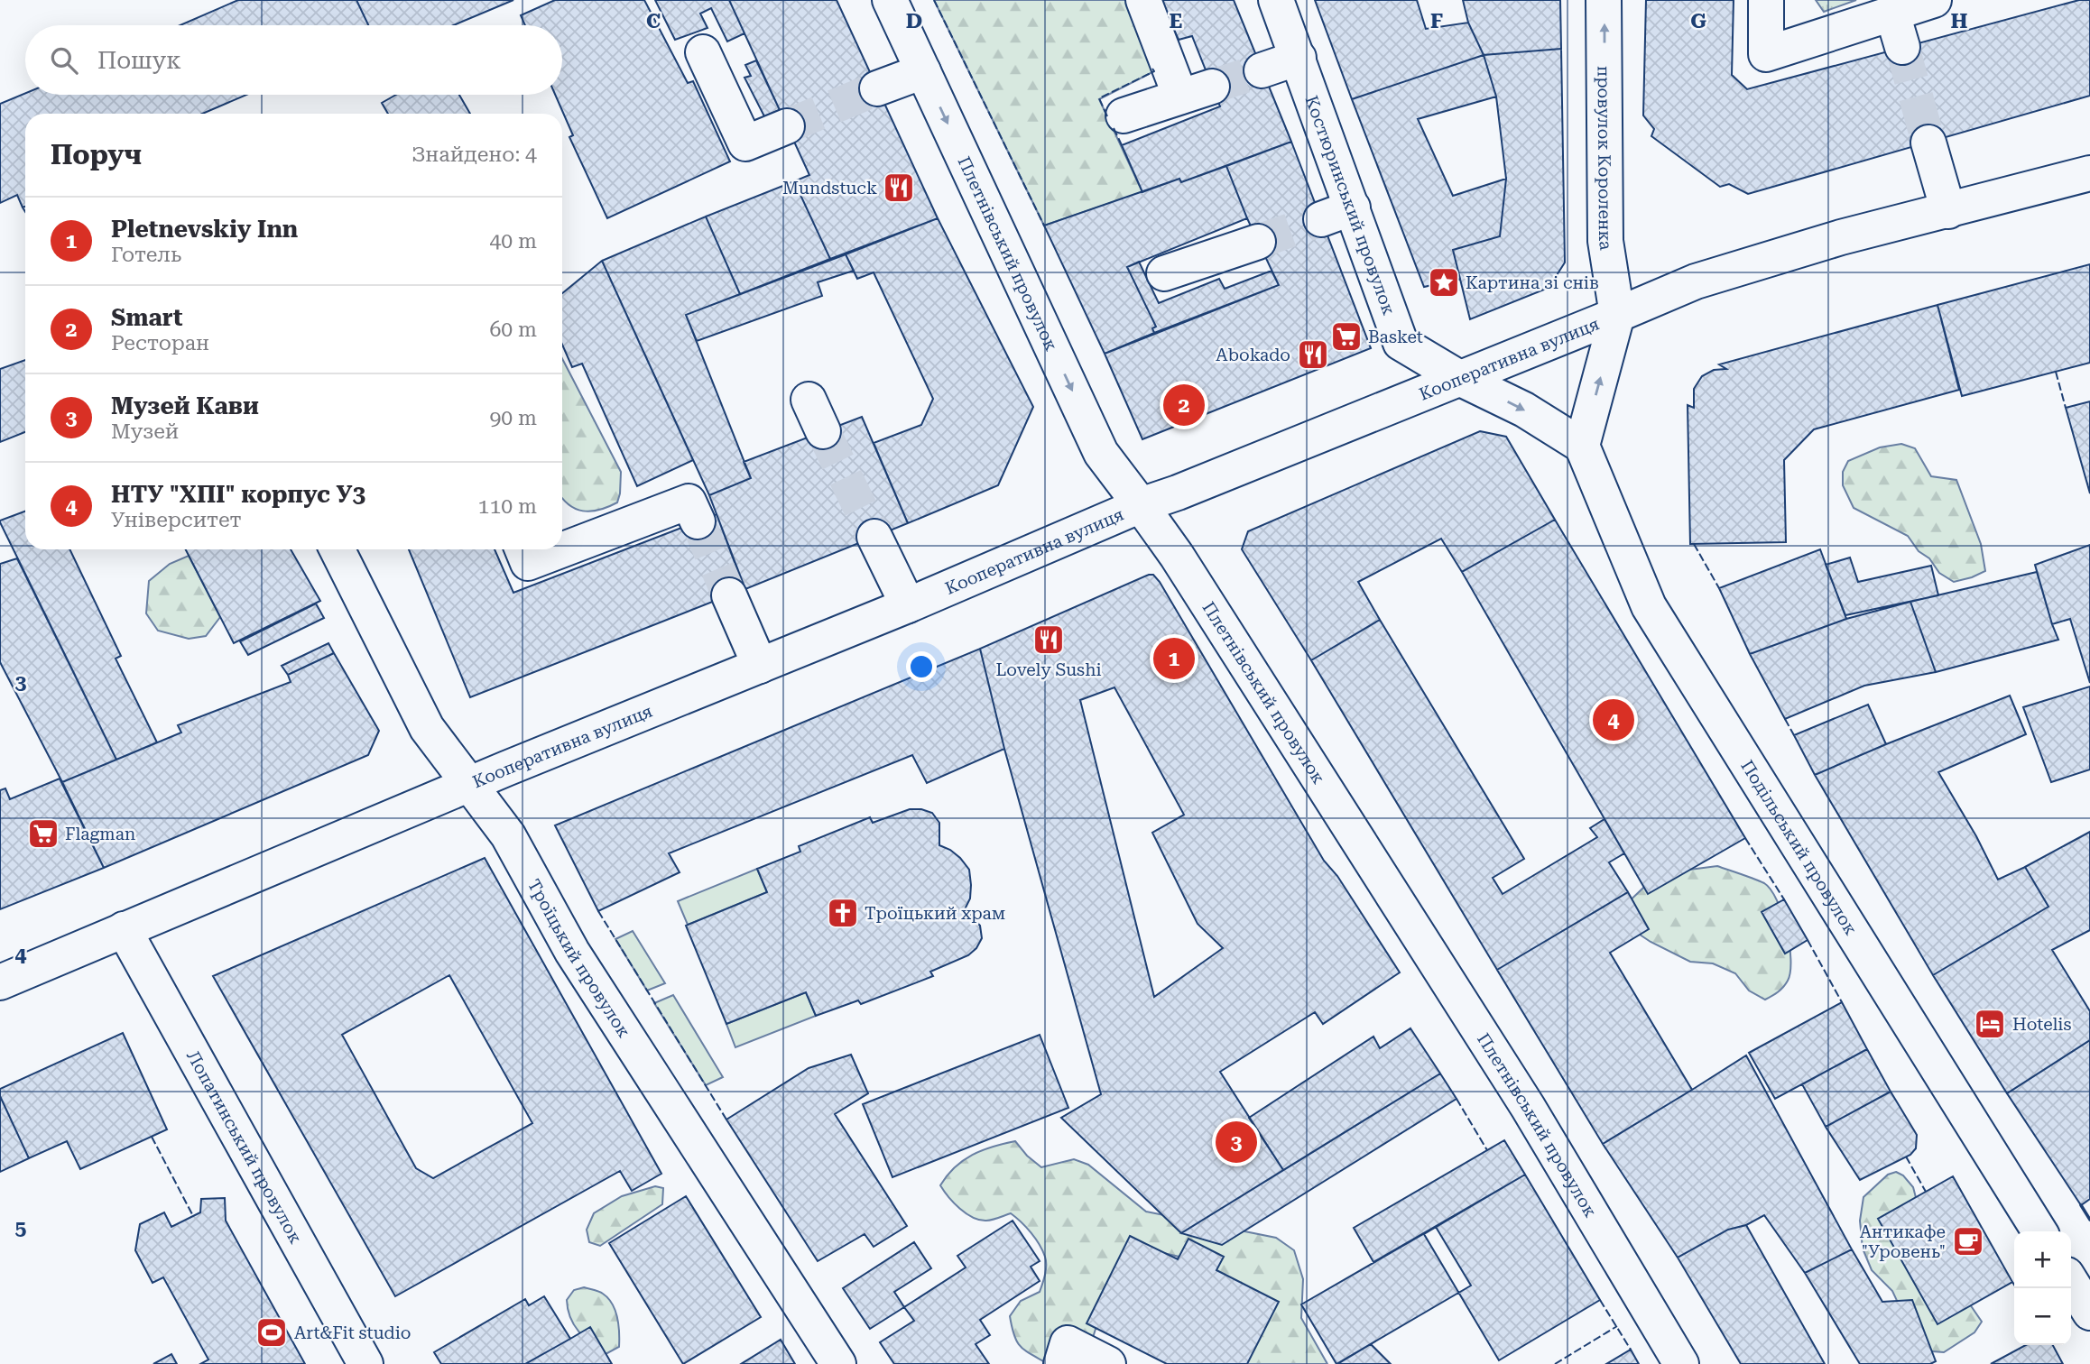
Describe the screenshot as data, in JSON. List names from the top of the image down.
{
  "streets": {
    "street": [
      "провулок Короленка",
      "Костюринський провулок",
      "Плетнівський провулок",
      "Кооперативна вулиця",
      "Подільський провулок",
      "Троїцький провулок",
      "Лопатинський провулок"
    ]
  },
  "crossings": [
    ["провулок Короленка", "Кооперативна вулиця"],
    ["Костюринський провулок", "Кооперативна вулиця"],
    ["Плетнівський провулок", "Кооперативна вулиця"],
    ["Кооперативна вулиця", "Троїцький провулок"],
    ["Кооперативна вулиця", "Лопатинський провулок"]
  ],
  "one_way": ["провулок Короленка"],
  "places": {
    "restaurant": ["Mundstuck", "Abokado", "Lovely Sushi"],
    "place": ["Картина зі снів"],
    "supermarket": ["Basket", "Flagman"],
    "church": ["Троїцький храм"],
    "hotel": ["Hotelis"],
    "cafe": ["Антикафе \"Уровень\""],
    "sports": ["Art&Fit studio"]
  },
  "page": {
    "search": "Пошук",
    "heading": ["Поруч", "Знайдено: 4"],
    "list": [
      {
        "mark": "1",
        "name": "Pletnevskiy Inn",
        "note": "Готель",
        "value": "40 m"
      },
      {
        "mark": "2",
        "name": "Smart",
        "note": "Ресторан",
        "value": "60 m"
      },
      {
        "mark": "3",
        "name": "Музей Кави",
        "note": "Музей",
        "value": "90 m"
      },
      {
        "mark": "4",
        "name": "НТУ \"ХПІ\" корпус У3",
        "note": "Університет",
        "value": "110 m"
      }
    ],
    "pins": [
      "2",
      "1",
      "4",
      "3"
    ],
    "map_buttons": ["+", "−"]
  },
  "grid": {
    "columns": [
      "C",
      "D",
      "E",
      "F",
      "G",
      "H"
    ],
    "rows": ["3", "4", "5"]
  }
}
